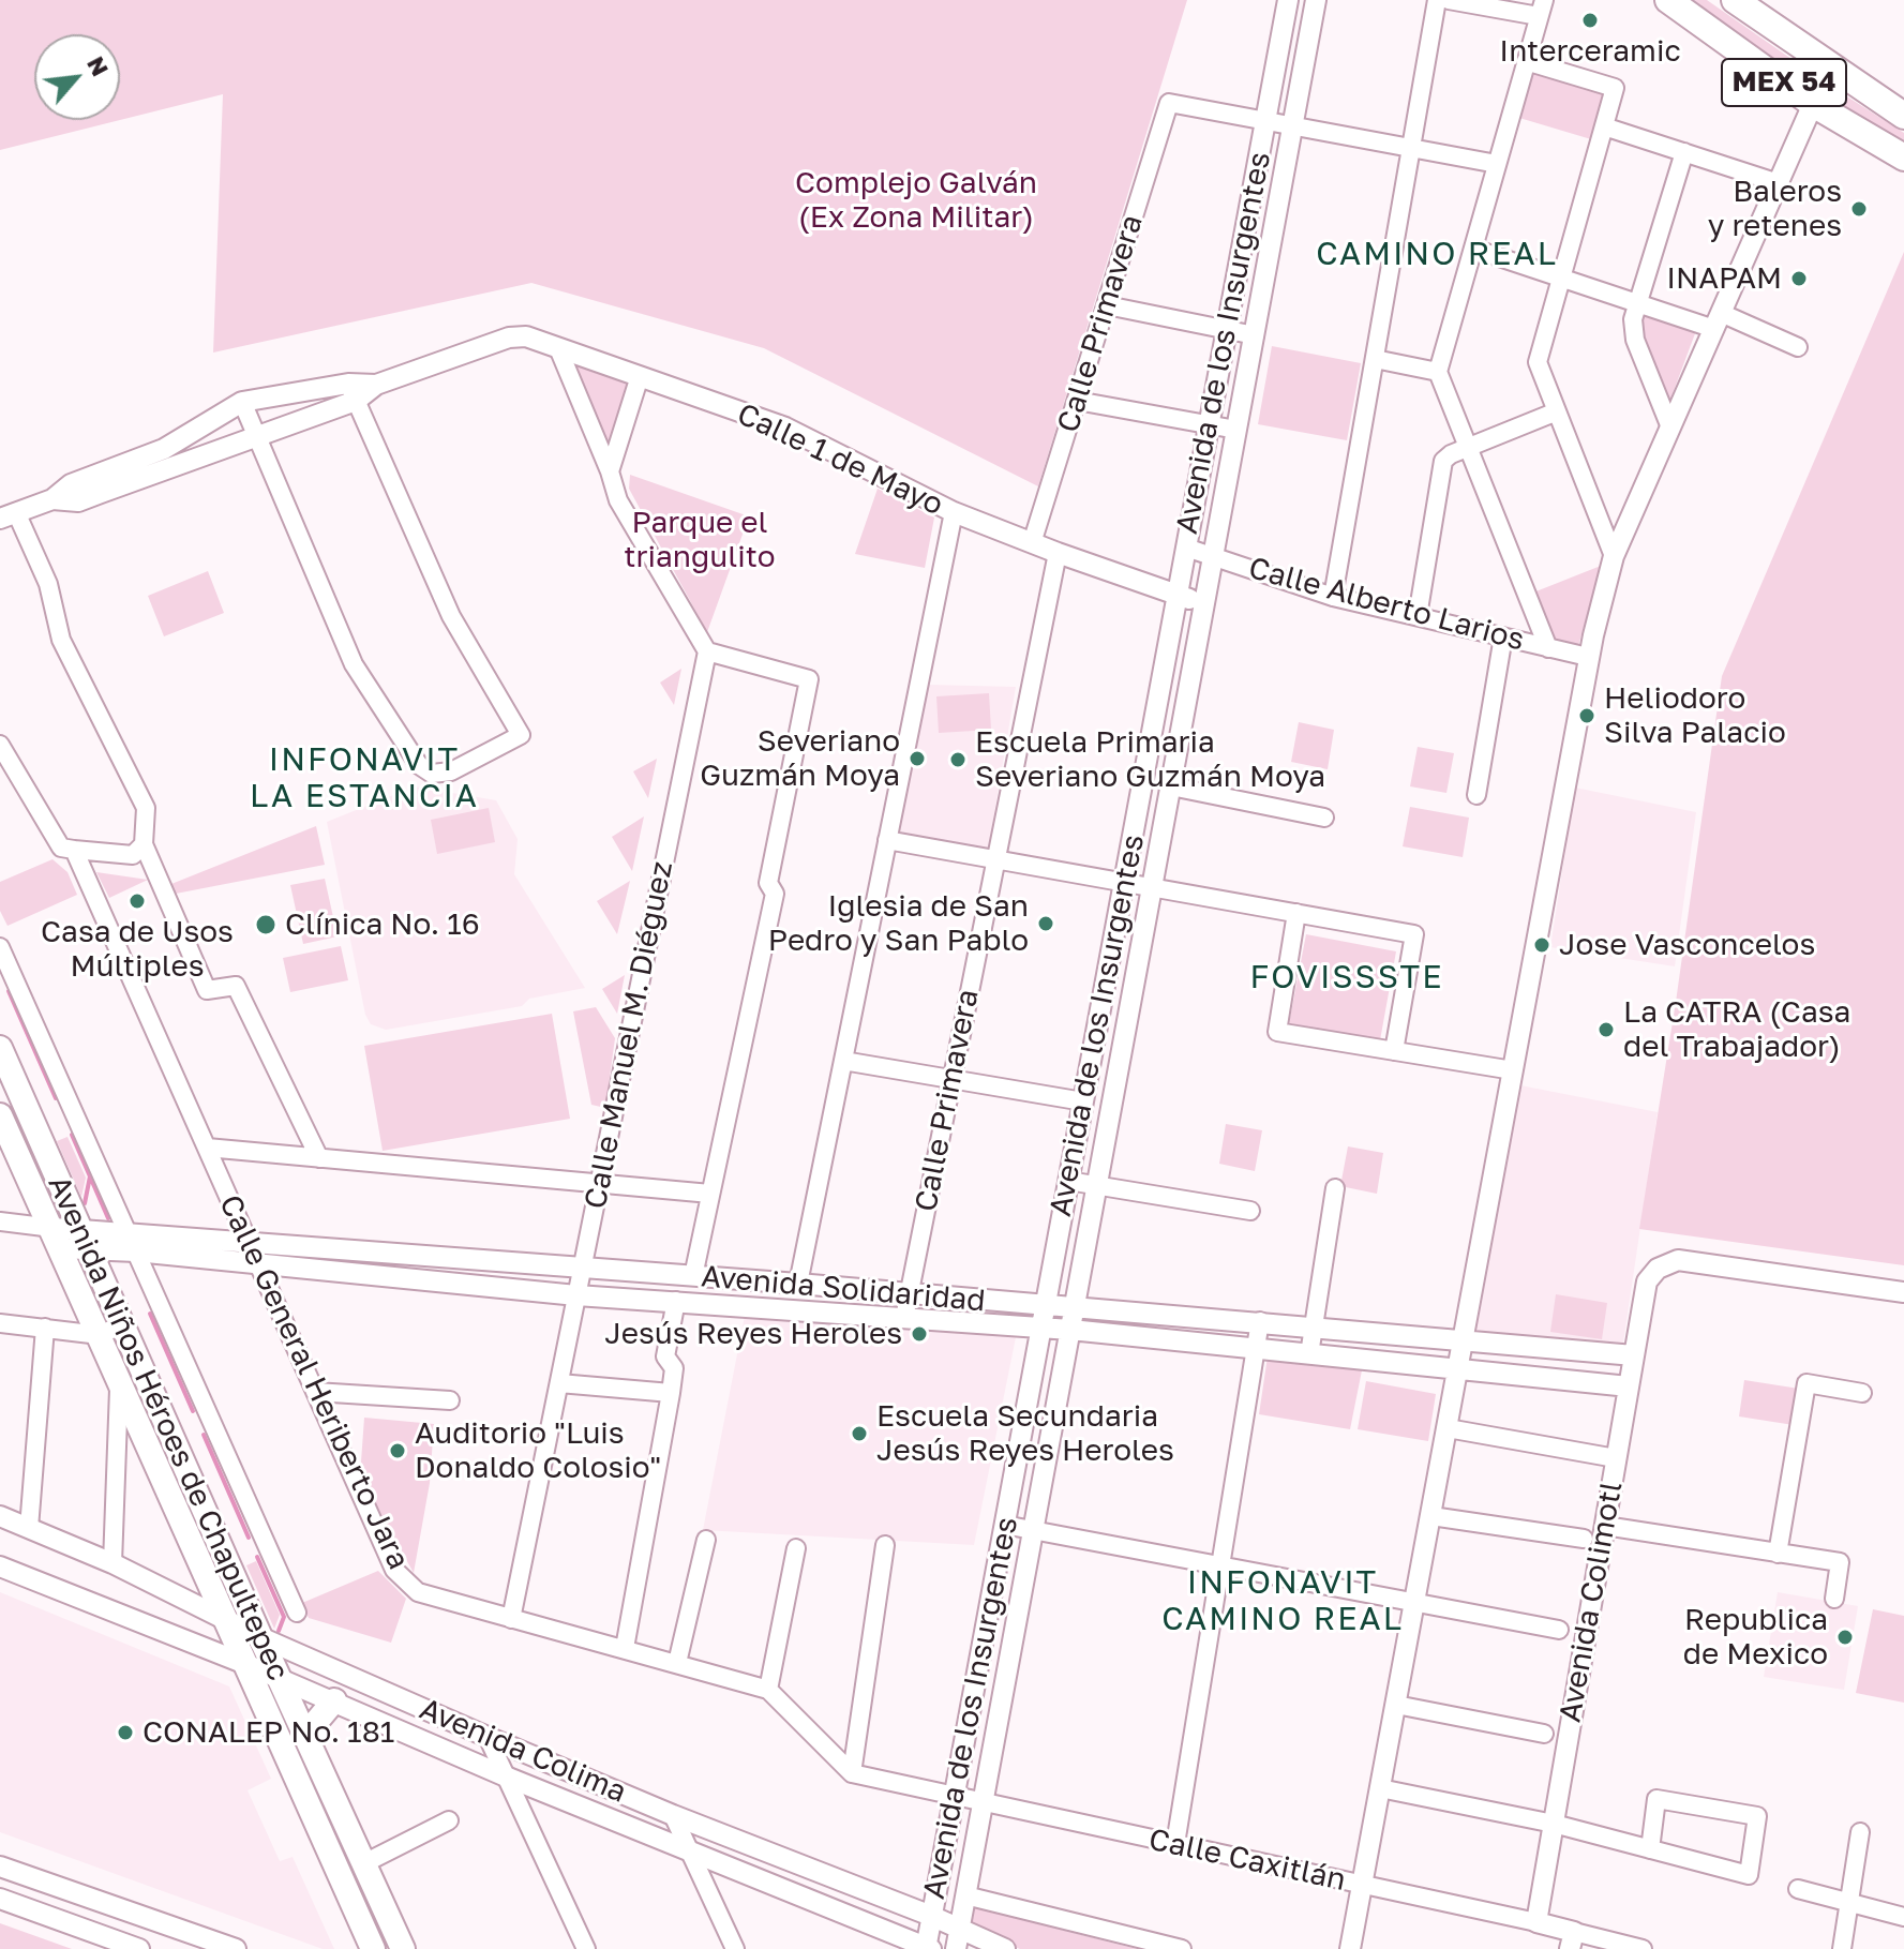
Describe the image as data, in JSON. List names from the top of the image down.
{
  "streets": {
    "main road": ["MEX 54", "Avenida Niños Héroes de Chapultepec"],
    "street": [
      "Calle Primavera",
      "Avenida de los Insurgentes",
      "Calle 1 de Mayo",
      "Calle Alberto Larios",
      "Calle Manuel M. Diéguez",
      "Avenida Solidaridad",
      "Calle General Heriberto Jara",
      "Avenida Colimotl",
      "Avenida Colima",
      "Calle Caxitlán"
    ]
  },
  "crossings": [
    ["Calle Primavera", "Avenida de los Insurgentes"],
    ["Calle Primavera", "Calle 1 de Mayo"],
    ["Calle Primavera", "Avenida Solidaridad"],
    ["Avenida de los Insurgentes", "Calle 1 de Mayo"],
    ["Avenida de los Insurgentes", "Calle Alberto Larios"],
    ["Avenida de los Insurgentes", "Avenida Solidaridad"],
    ["Avenida de los Insurgentes", "Avenida Colima"],
    ["Avenida de los Insurgentes", "Calle Caxitlán"],
    ["Calle Manuel M. Diéguez", "Avenida Solidaridad"],
    ["Calle Manuel M. Diéguez", "Calle General Heriberto Jara"],
    ["Avenida Solidaridad", "Calle General Heriberto Jara"],
    ["Avenida Solidaridad", "Avenida Niños Héroes de Chapultepec"],
    ["Avenida Solidaridad", "Avenida Colimotl"],
    ["Calle General Heriberto Jara", "Calle Caxitlán"],
    ["Avenida Niños Héroes de Chapultepec", "Avenida Colima"],
    ["Avenida Colimotl", "Calle Caxitlán"]
  ],
  "districts": [
    "CAMINO REAL",
    "INFONAVIT LA ESTANCIA",
    "FOVISSSTE",
    "INFONAVIT CAMINO REAL"
  ],
  "parks": ["Complejo Galván (Ex Zona Militar)", "Parque el triangulito"],
  "places": [
    "Interceramic",
    "Baleros y retenes",
    "INAPAM",
    "Heliodoro Silva Palacio",
    "Severiano Guzmán Moya",
    "Escuela Primaria Severiano Guzmán Moya",
    "Casa de Usos Múltiples",
    "Iglesia de San Pedro y San Pablo",
    "Clínica No. 16",
    "Jose Vasconcelos",
    "La CATRA (Casa del Trabajador)",
    "Jesús Reyes Heroles",
    "Escuela Secundaria Jesús Reyes Heroles",
    "Auditorio \"Luis Donaldo Colosio\"",
    "Republica de Mexico",
    "CONALEP No. 181"
  ],
  "north": "top right"
}
